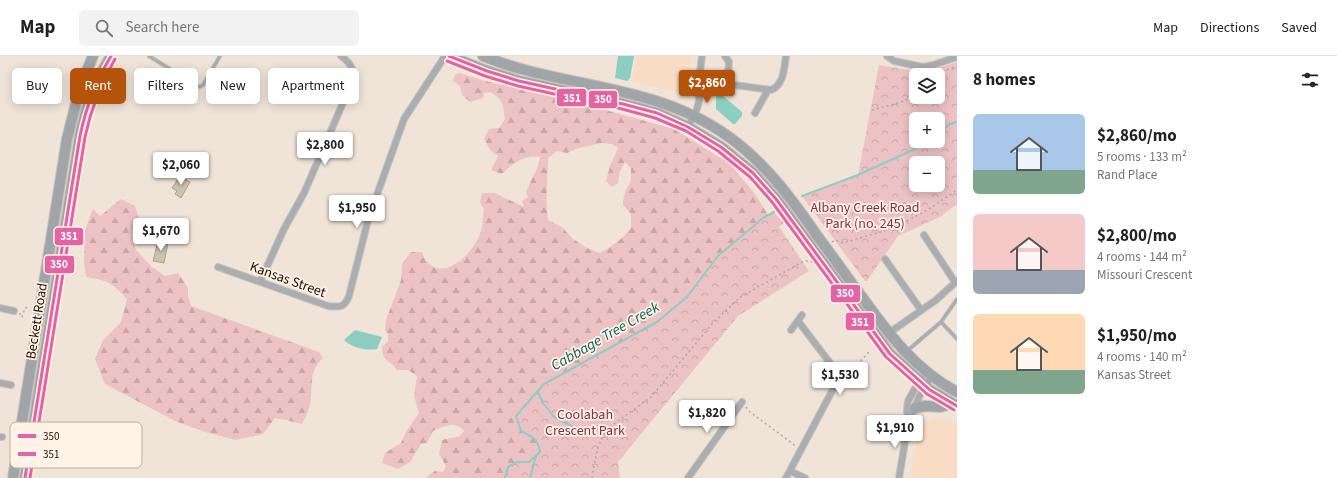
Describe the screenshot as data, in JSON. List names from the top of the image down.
{
  "streets": {
    "main road": ["Beckett Road"],
    "street": ["Kansas Street"]
  },
  "water": ["Cabbage Tree Creek"],
  "parks": ["Albany Creek Road Park (no. 245)", "Coolabah Crescent Park"],
  "lines": ["transit line 350", "transit line 351"],
  "legend": ["350", "351"],
  "page": {
    "header": "Map",
    "search": "Search here",
    "nav": ["Map", "Directions", "Saved"],
    "heading": "8 homes",
    "map_buttons": ["+", "−"],
    "chip": [
      "Buy",
      "Rent",
      "Filters",
      "New",
      "Apartment"
    ],
    "price": [
      "$2,860",
      "$2,800",
      "$2,060",
      "$1,950",
      "$1,670",
      "$1,530",
      "$1,820",
      "$1,910"
    ],
    "list": [
      {
        "name": "$2,860/mo",
        "note": "5 rooms · 133 m² · Rand Place"
      },
      {
        "name": "$2,800/mo",
        "note": "4 rooms · 144 m² · Missouri Crescent"
      },
      {
        "name": "$1,950/mo",
        "note": "4 rooms · 140 m² · Kansas Street"
      }
    ]
  }
}
